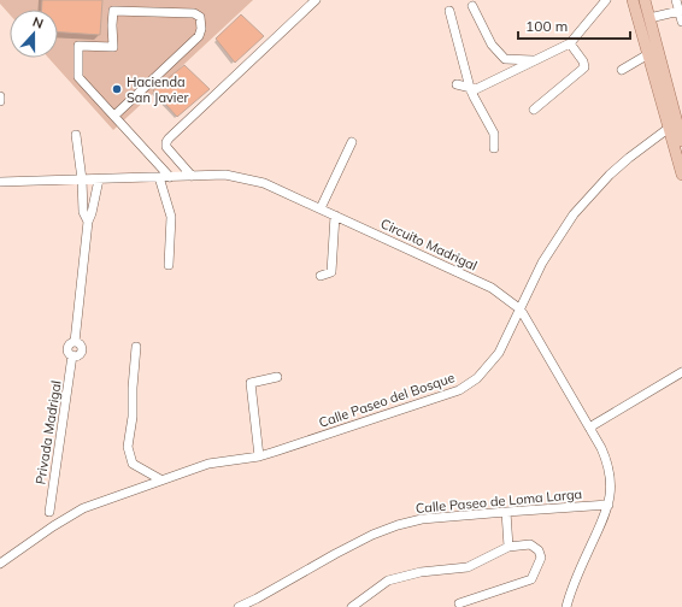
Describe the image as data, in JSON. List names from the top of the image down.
{
  "streets": {
    "street": [
      "Circuito Madrigal",
      "Calle Paseo del Bosque",
      "Privada Madrigal",
      "Calle Paseo de Loma Larga"
    ]
  },
  "crossings": [
    ["Circuito Madrigal", "Calle Paseo del Bosque"],
    ["Circuito Madrigal", "Calle Paseo de Loma Larga"]
  ],
  "places": ["Hacienda San Javier"],
  "scale_bar": "100 m",
  "north": "top"
}
